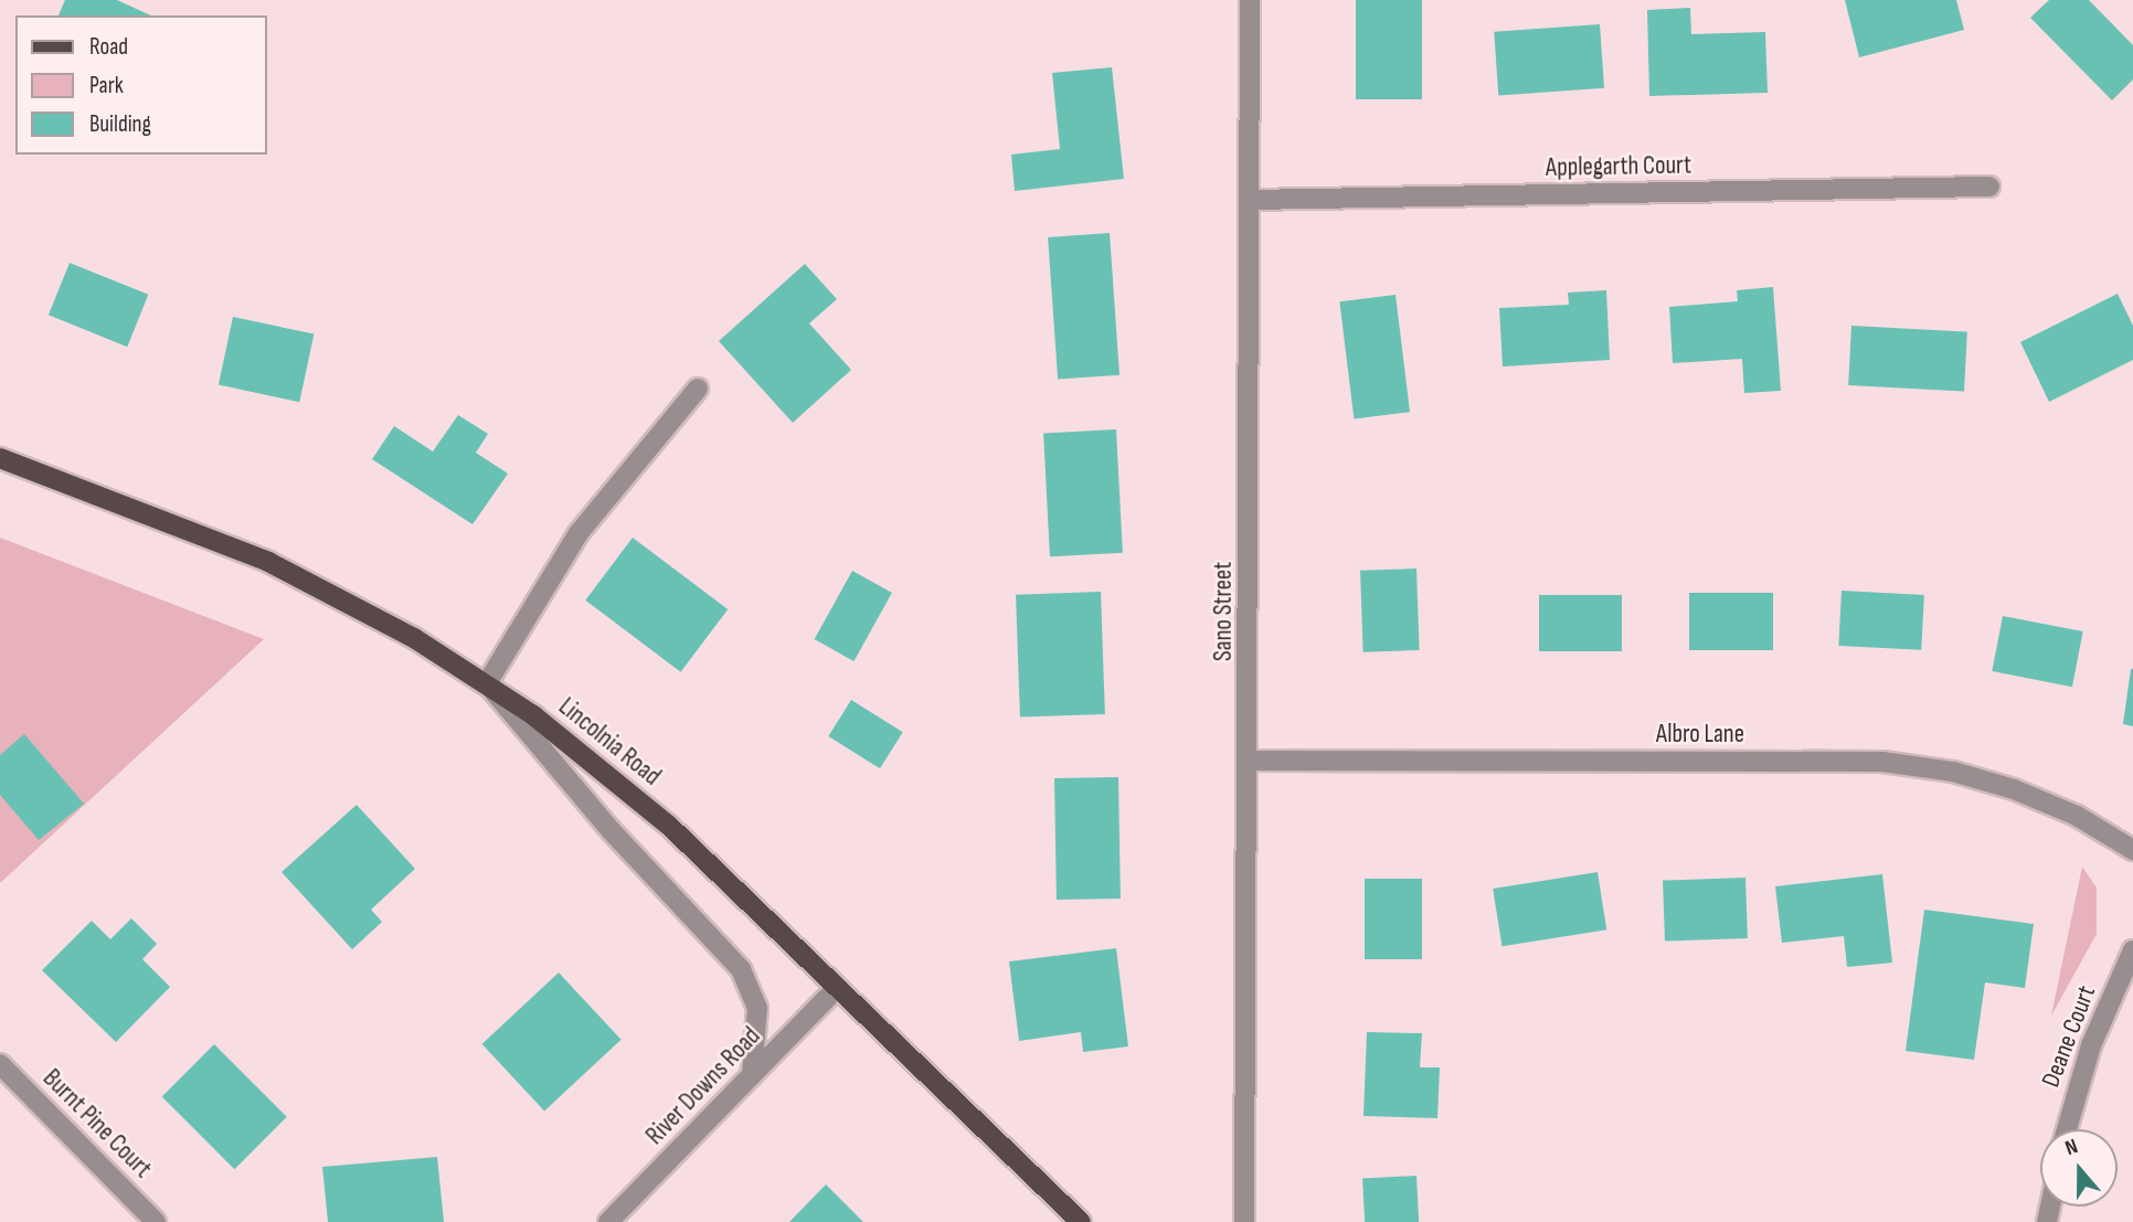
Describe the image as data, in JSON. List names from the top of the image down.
{
  "streets": {
    "main road": ["Lincolnia Road"],
    "street": [
      "Applegarth Court",
      "Sano Street",
      "Albro Lane",
      "Deane Court",
      "River Downs Road",
      "Burnt Pine Court"
    ]
  },
  "crossings": [
    ["Applegarth Court", "Sano Street"],
    ["Sano Street", "Albro Lane"],
    ["Lincolnia Road", "River Downs Road"]
  ],
  "legend": ["Road", "Park", "Building"],
  "north": "top"
}
